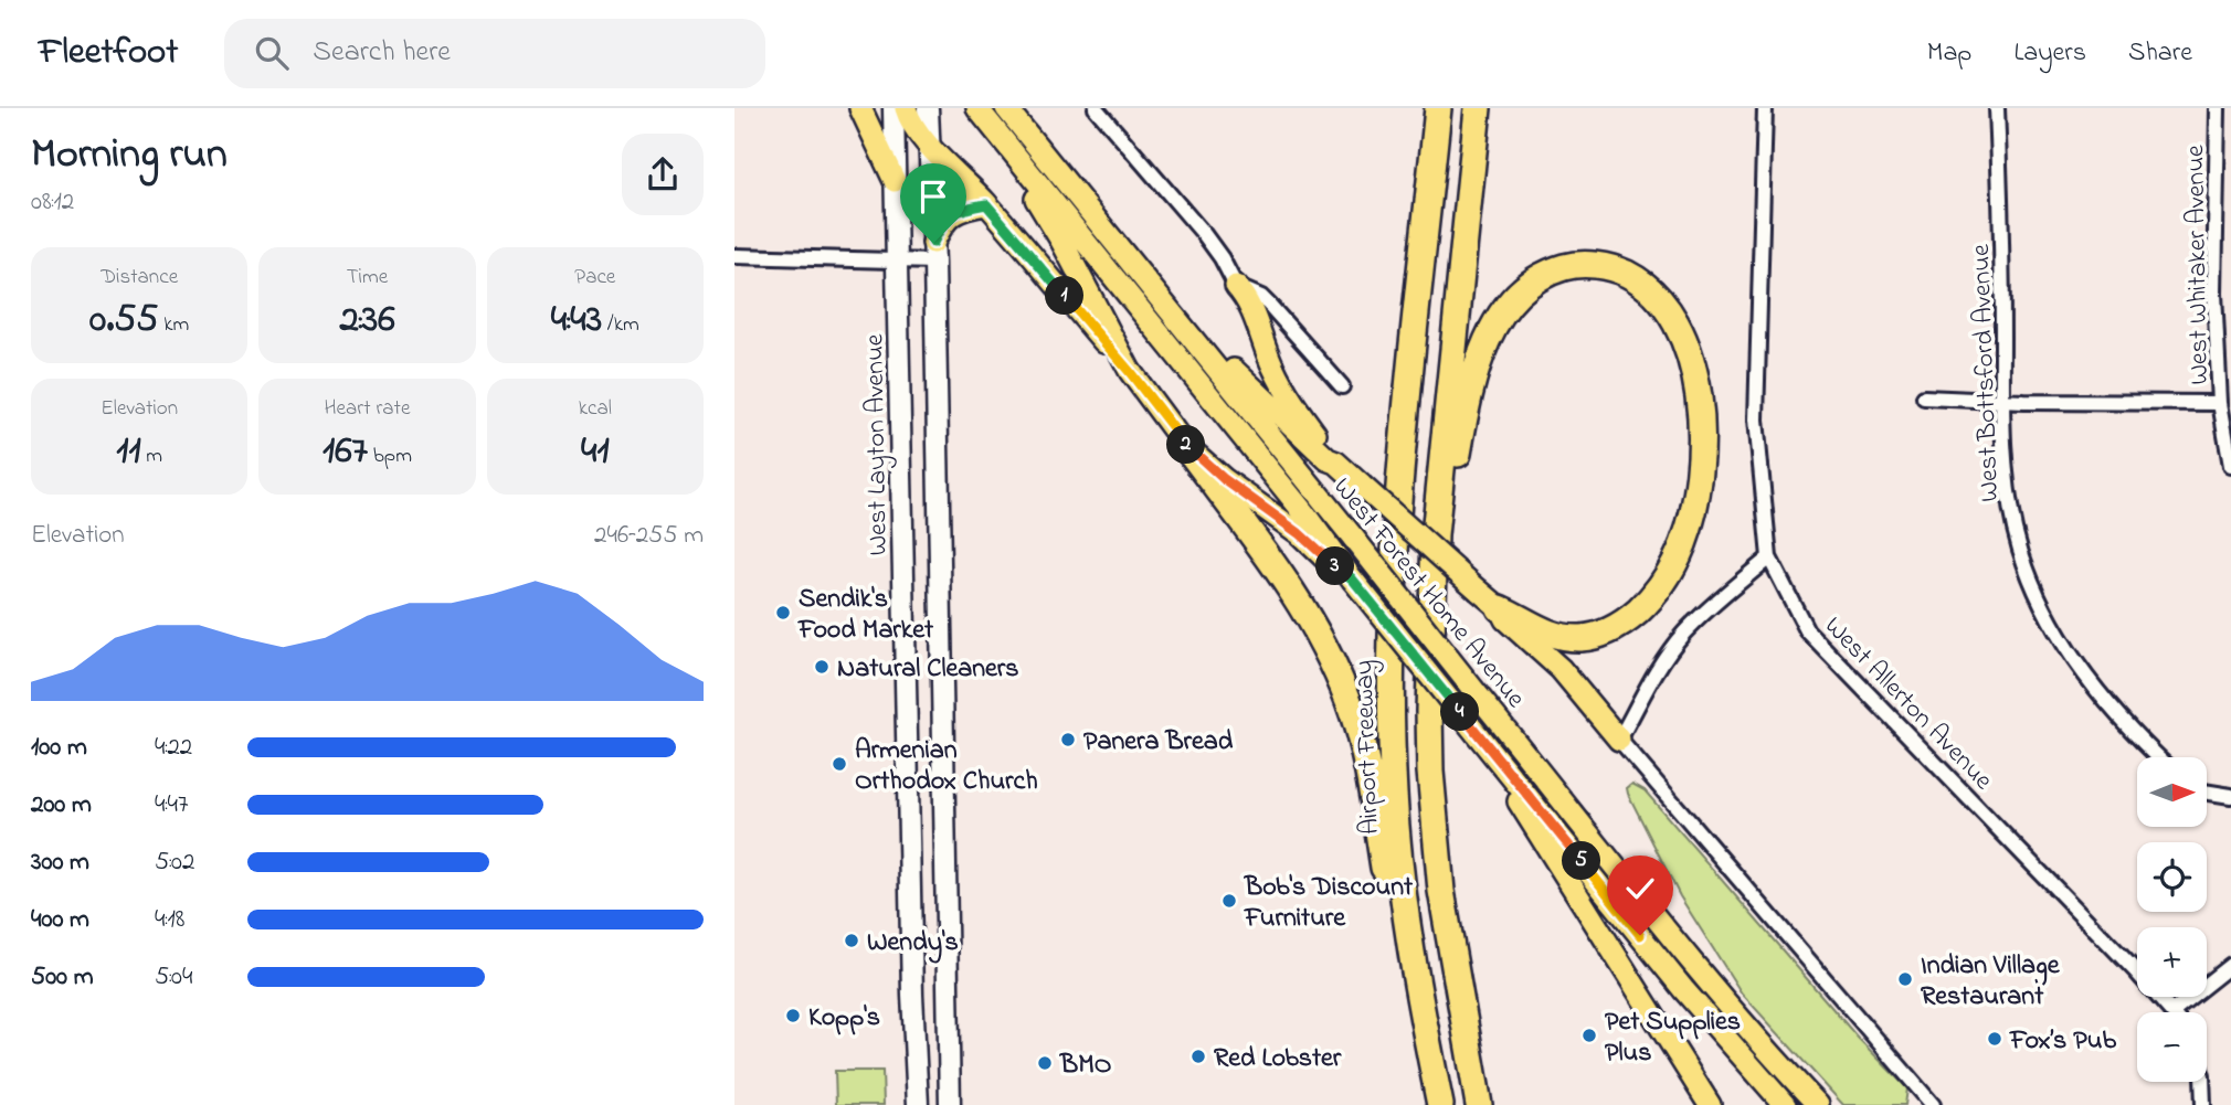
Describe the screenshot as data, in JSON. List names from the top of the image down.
{
  "streets": {
    "highway": ["Airport Freeway"],
    "main road": ["West Layton Avenue", "West Forest Home Avenue"],
    "street": ["West Whitaker Avenue", "West Bottsford Avenue", "West Allerton Avenue"]
  },
  "places": [
    "Sendik's Food Market",
    "Natural Cleaners",
    "Panera Bread",
    "Armenian Orthodox Church",
    "Bob's Discount Furniture",
    "Wendy's",
    "Indian Village Restaurant",
    "Kopp's",
    "Pet Supplies Plus",
    "Fox’s Pub",
    "Red Lobster",
    "BMO"
  ],
  "north": "right",
  "page": {
    "header": "Fleetfoot",
    "search": "Search here",
    "nav": ["Map", "Layers", "Share"],
    "heading": ["Morning run", "08:12"],
    "stats": [
      ["Distance", "0.55 km"],
      ["Time", "2:36"],
      ["Pace", "4:43 /km"],
      ["Elevation", "11 m"],
      ["Heart rate", "167 bpm"],
      ["kcal", "41"]
    ],
    "pins": [
      "1",
      "2",
      "3",
      "4",
      "5"
    ],
    "chart": ["Elevation", "246–255 m"],
    "list": [
      {
        "name": "100 m",
        "note": "4:22"
      },
      {
        "name": "200 m",
        "note": "4:47"
      },
      {
        "name": "300 m",
        "note": "5:02"
      },
      {
        "name": "400 m",
        "note": "4:18"
      },
      {
        "name": "500 m",
        "note": "5:04"
      }
    ],
    "map_buttons": ["+", "−"]
  }
}
